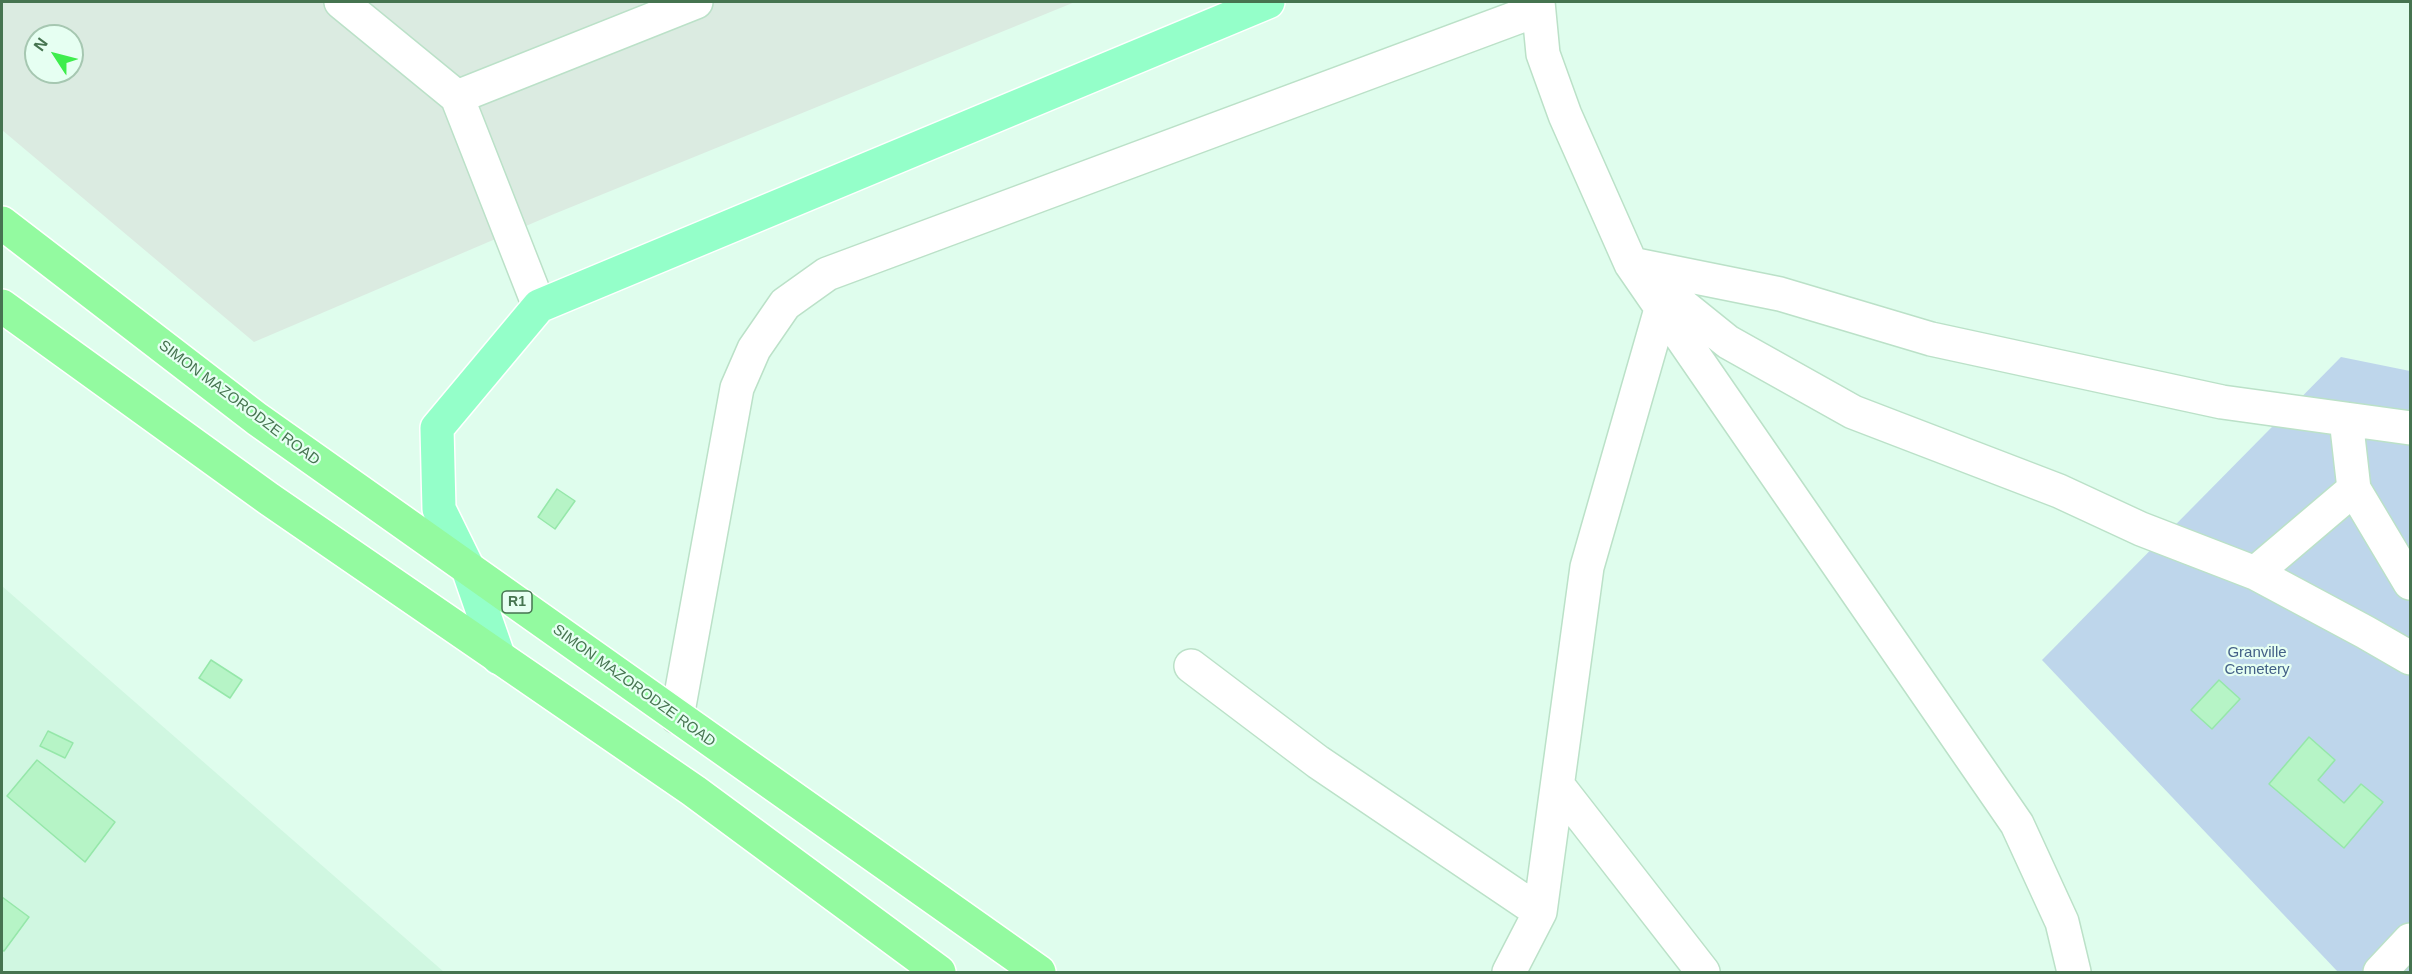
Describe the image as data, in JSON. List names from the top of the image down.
{
  "streets": {
    "highway": ["SIMON MAZORODZE ROAD", "R1"]
  },
  "parks": ["Granville Cemetery"],
  "north": "top left"
}
